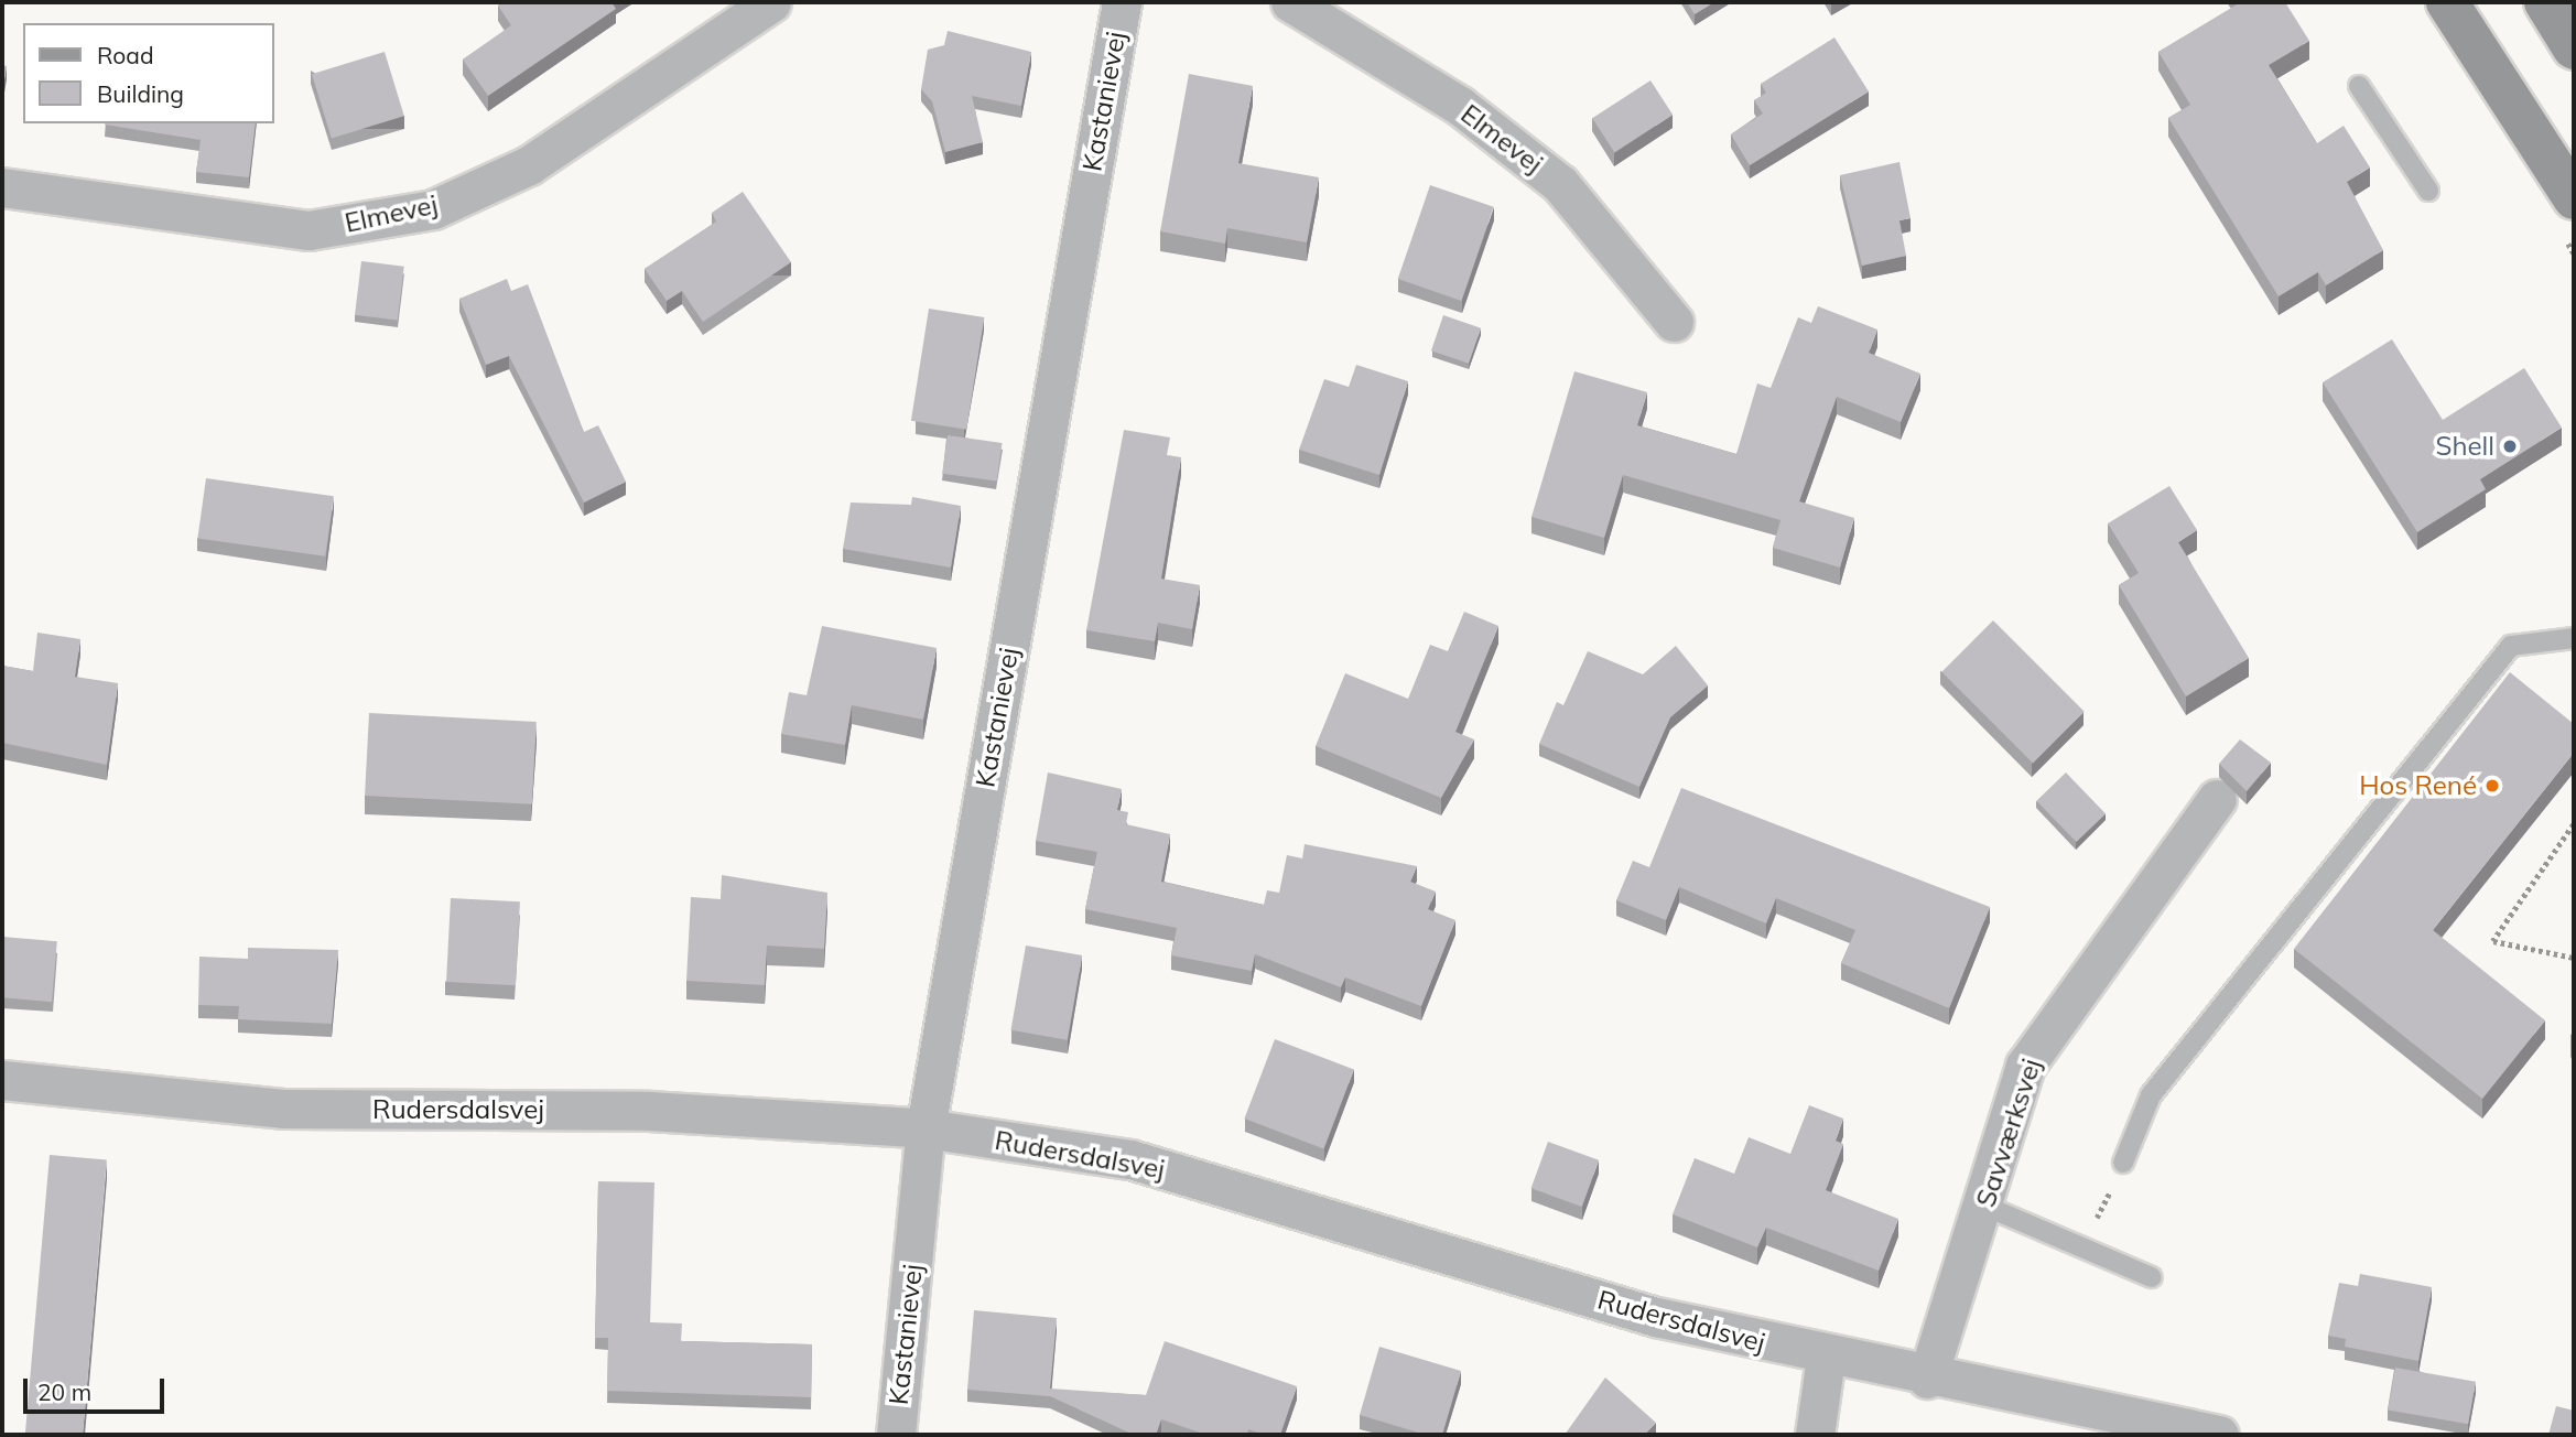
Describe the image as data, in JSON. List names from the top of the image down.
{
  "streets": {
    "street": [
      "Kastanievej",
      "Elmevej",
      "Rudersdalsvej",
      "Savværksvej"
    ]
  },
  "crossings": [
    ["Kastanievej", "Rudersdalsvej"],
    ["Rudersdalsvej", "Savværksvej"]
  ],
  "places": ["Shell", "Hos René"],
  "legend": ["Road", "Building"],
  "scale_bar": "20 m"
}
